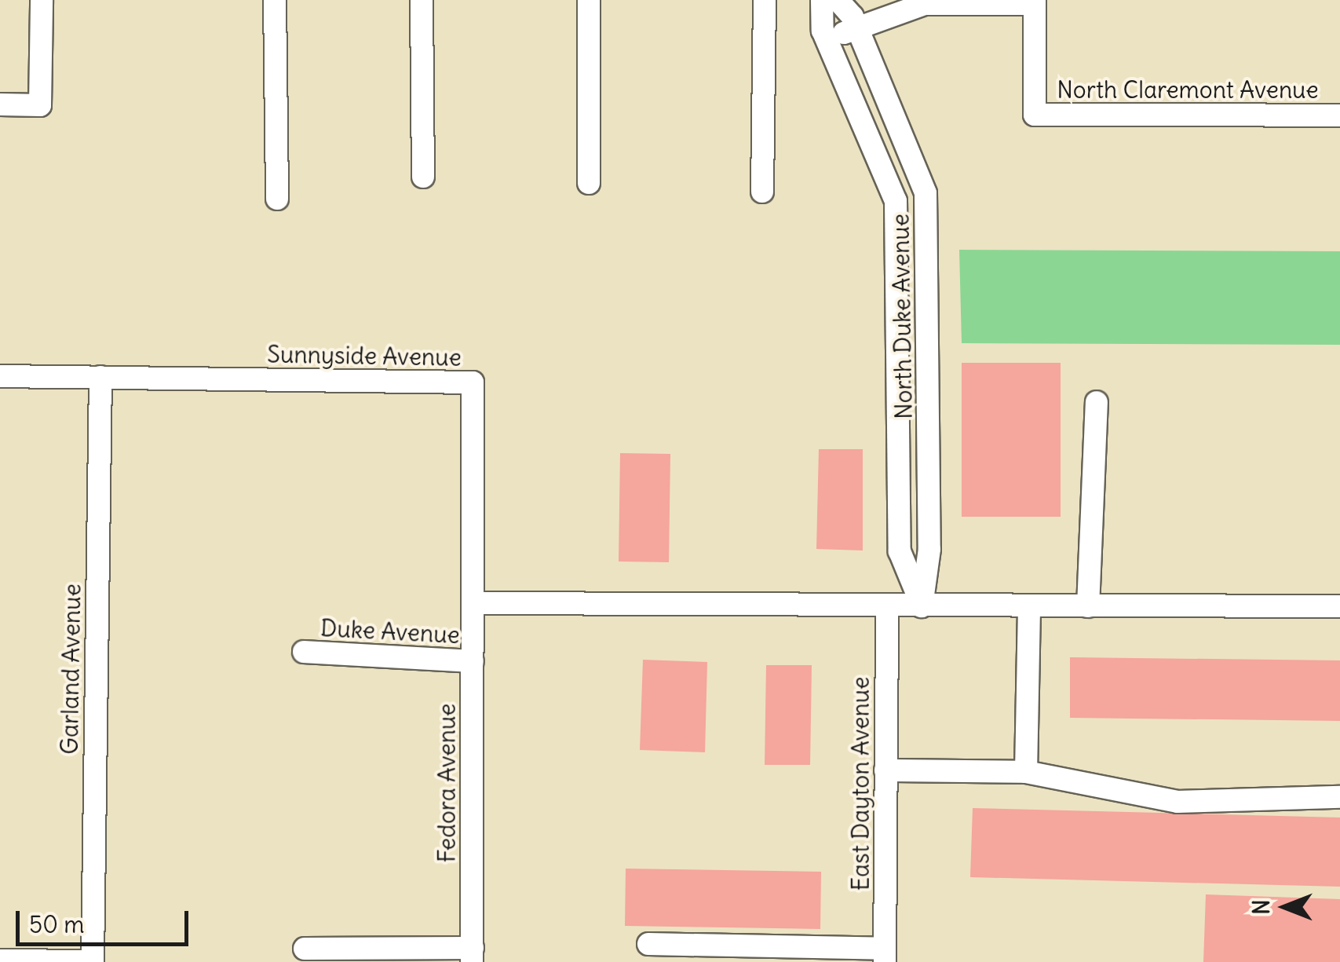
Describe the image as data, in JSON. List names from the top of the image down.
{
  "streets": {
    "street": [
      "North Claremont Avenue",
      "North Duke Avenue",
      "Sunnyside Avenue",
      "Duke Avenue",
      "Garland Avenue",
      "Fedora Avenue",
      "East Dayton Avenue"
    ]
  },
  "crossings": [
    ["Sunnyside Avenue", "Garland Avenue"],
    ["Sunnyside Avenue", "Fedora Avenue"],
    ["Duke Avenue", "Fedora Avenue"]
  ],
  "scale_bar": "50 m",
  "north": "left"
}
